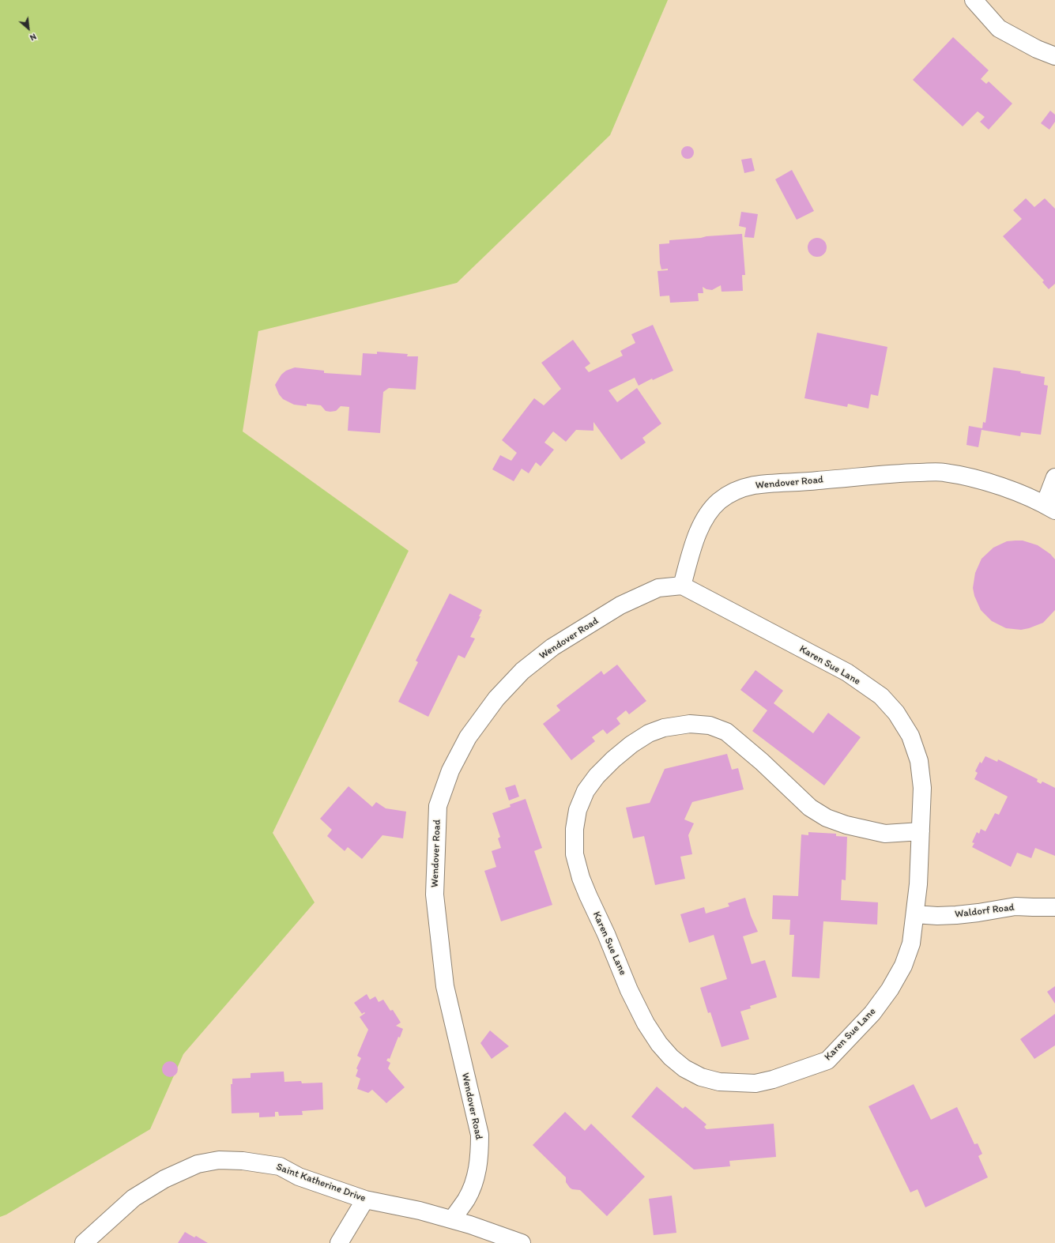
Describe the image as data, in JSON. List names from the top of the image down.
{
  "streets": {
    "street": [
      "Wendover Road",
      "Karen Sue Lane",
      "Waldorf Road",
      "Saint Katherine Drive"
    ]
  },
  "crossings": [
    ["Wendover Road", "Karen Sue Lane"],
    ["Wendover Road", "Saint Katherine Drive"],
    ["Karen Sue Lane", "Waldorf Road"]
  ],
  "north": "bottom right"
}
